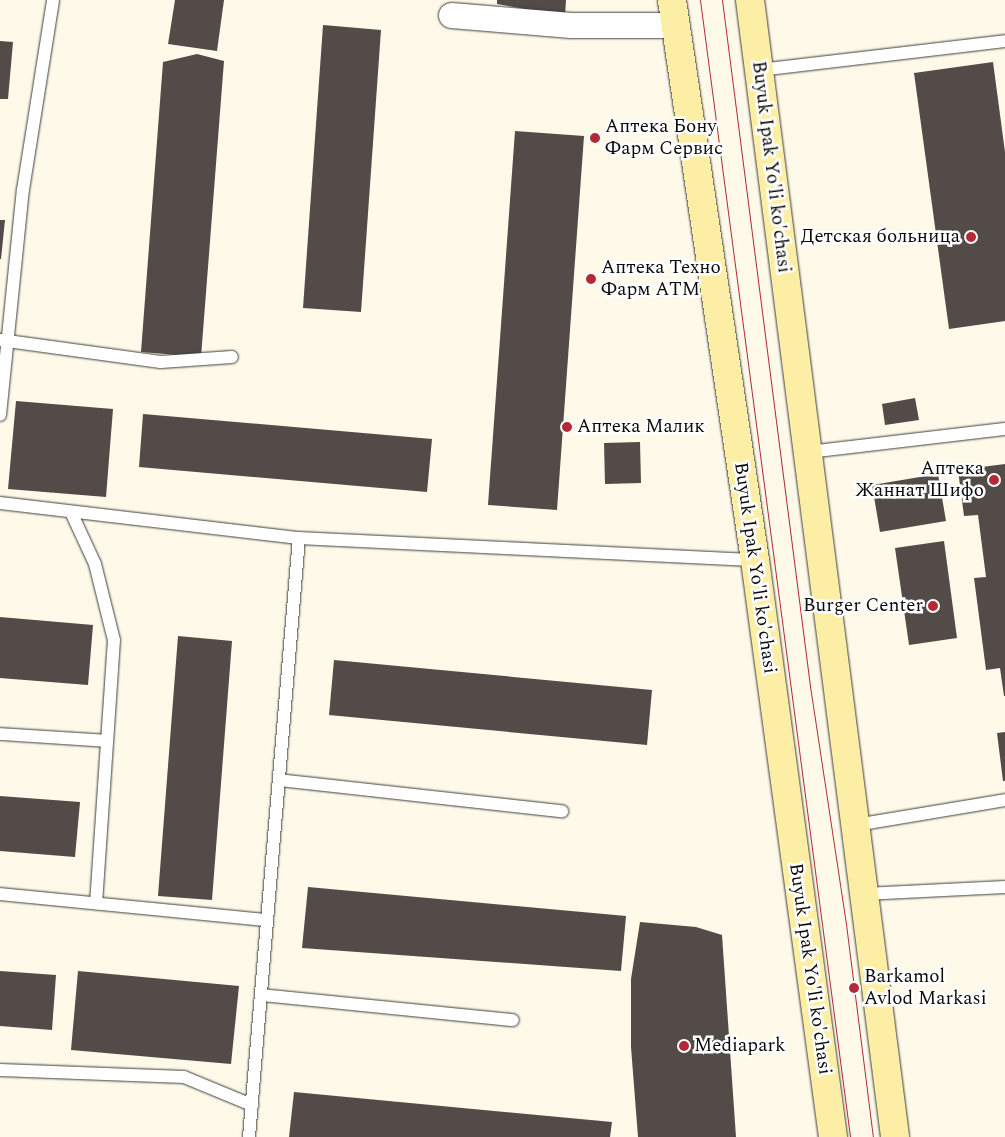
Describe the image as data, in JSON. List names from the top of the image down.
{
  "streets": {
    "main road": ["Buyuk Ipak Yo'li ko'chasi"]
  },
  "places": [
    "Аптека Бону Фарм Сервис",
    "Детская больница",
    "Аптека Техно Фарм АТМ",
    "Аптека Малик",
    "Аптека Жаннат Шифо",
    "Burger Center",
    "Barkamol Avlod Markasi",
    "Mediapark"
  ]
}
